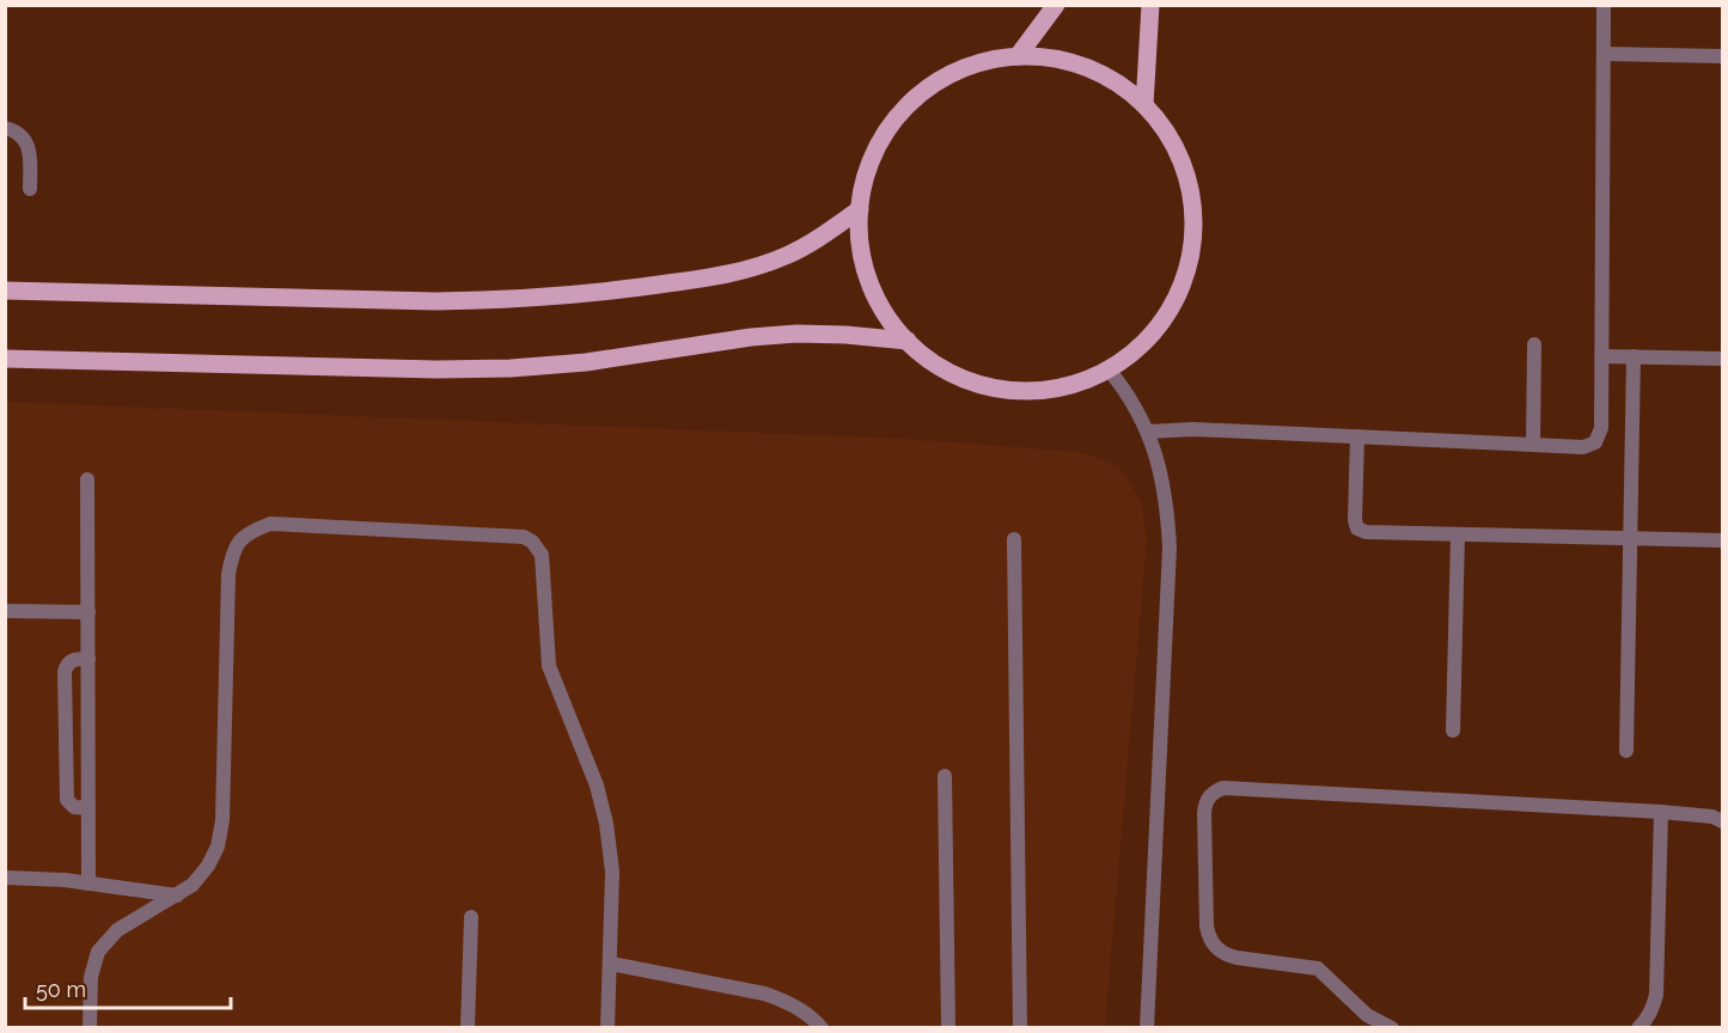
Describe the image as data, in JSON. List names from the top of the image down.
{
  "scale_bar": "50 m"
}
